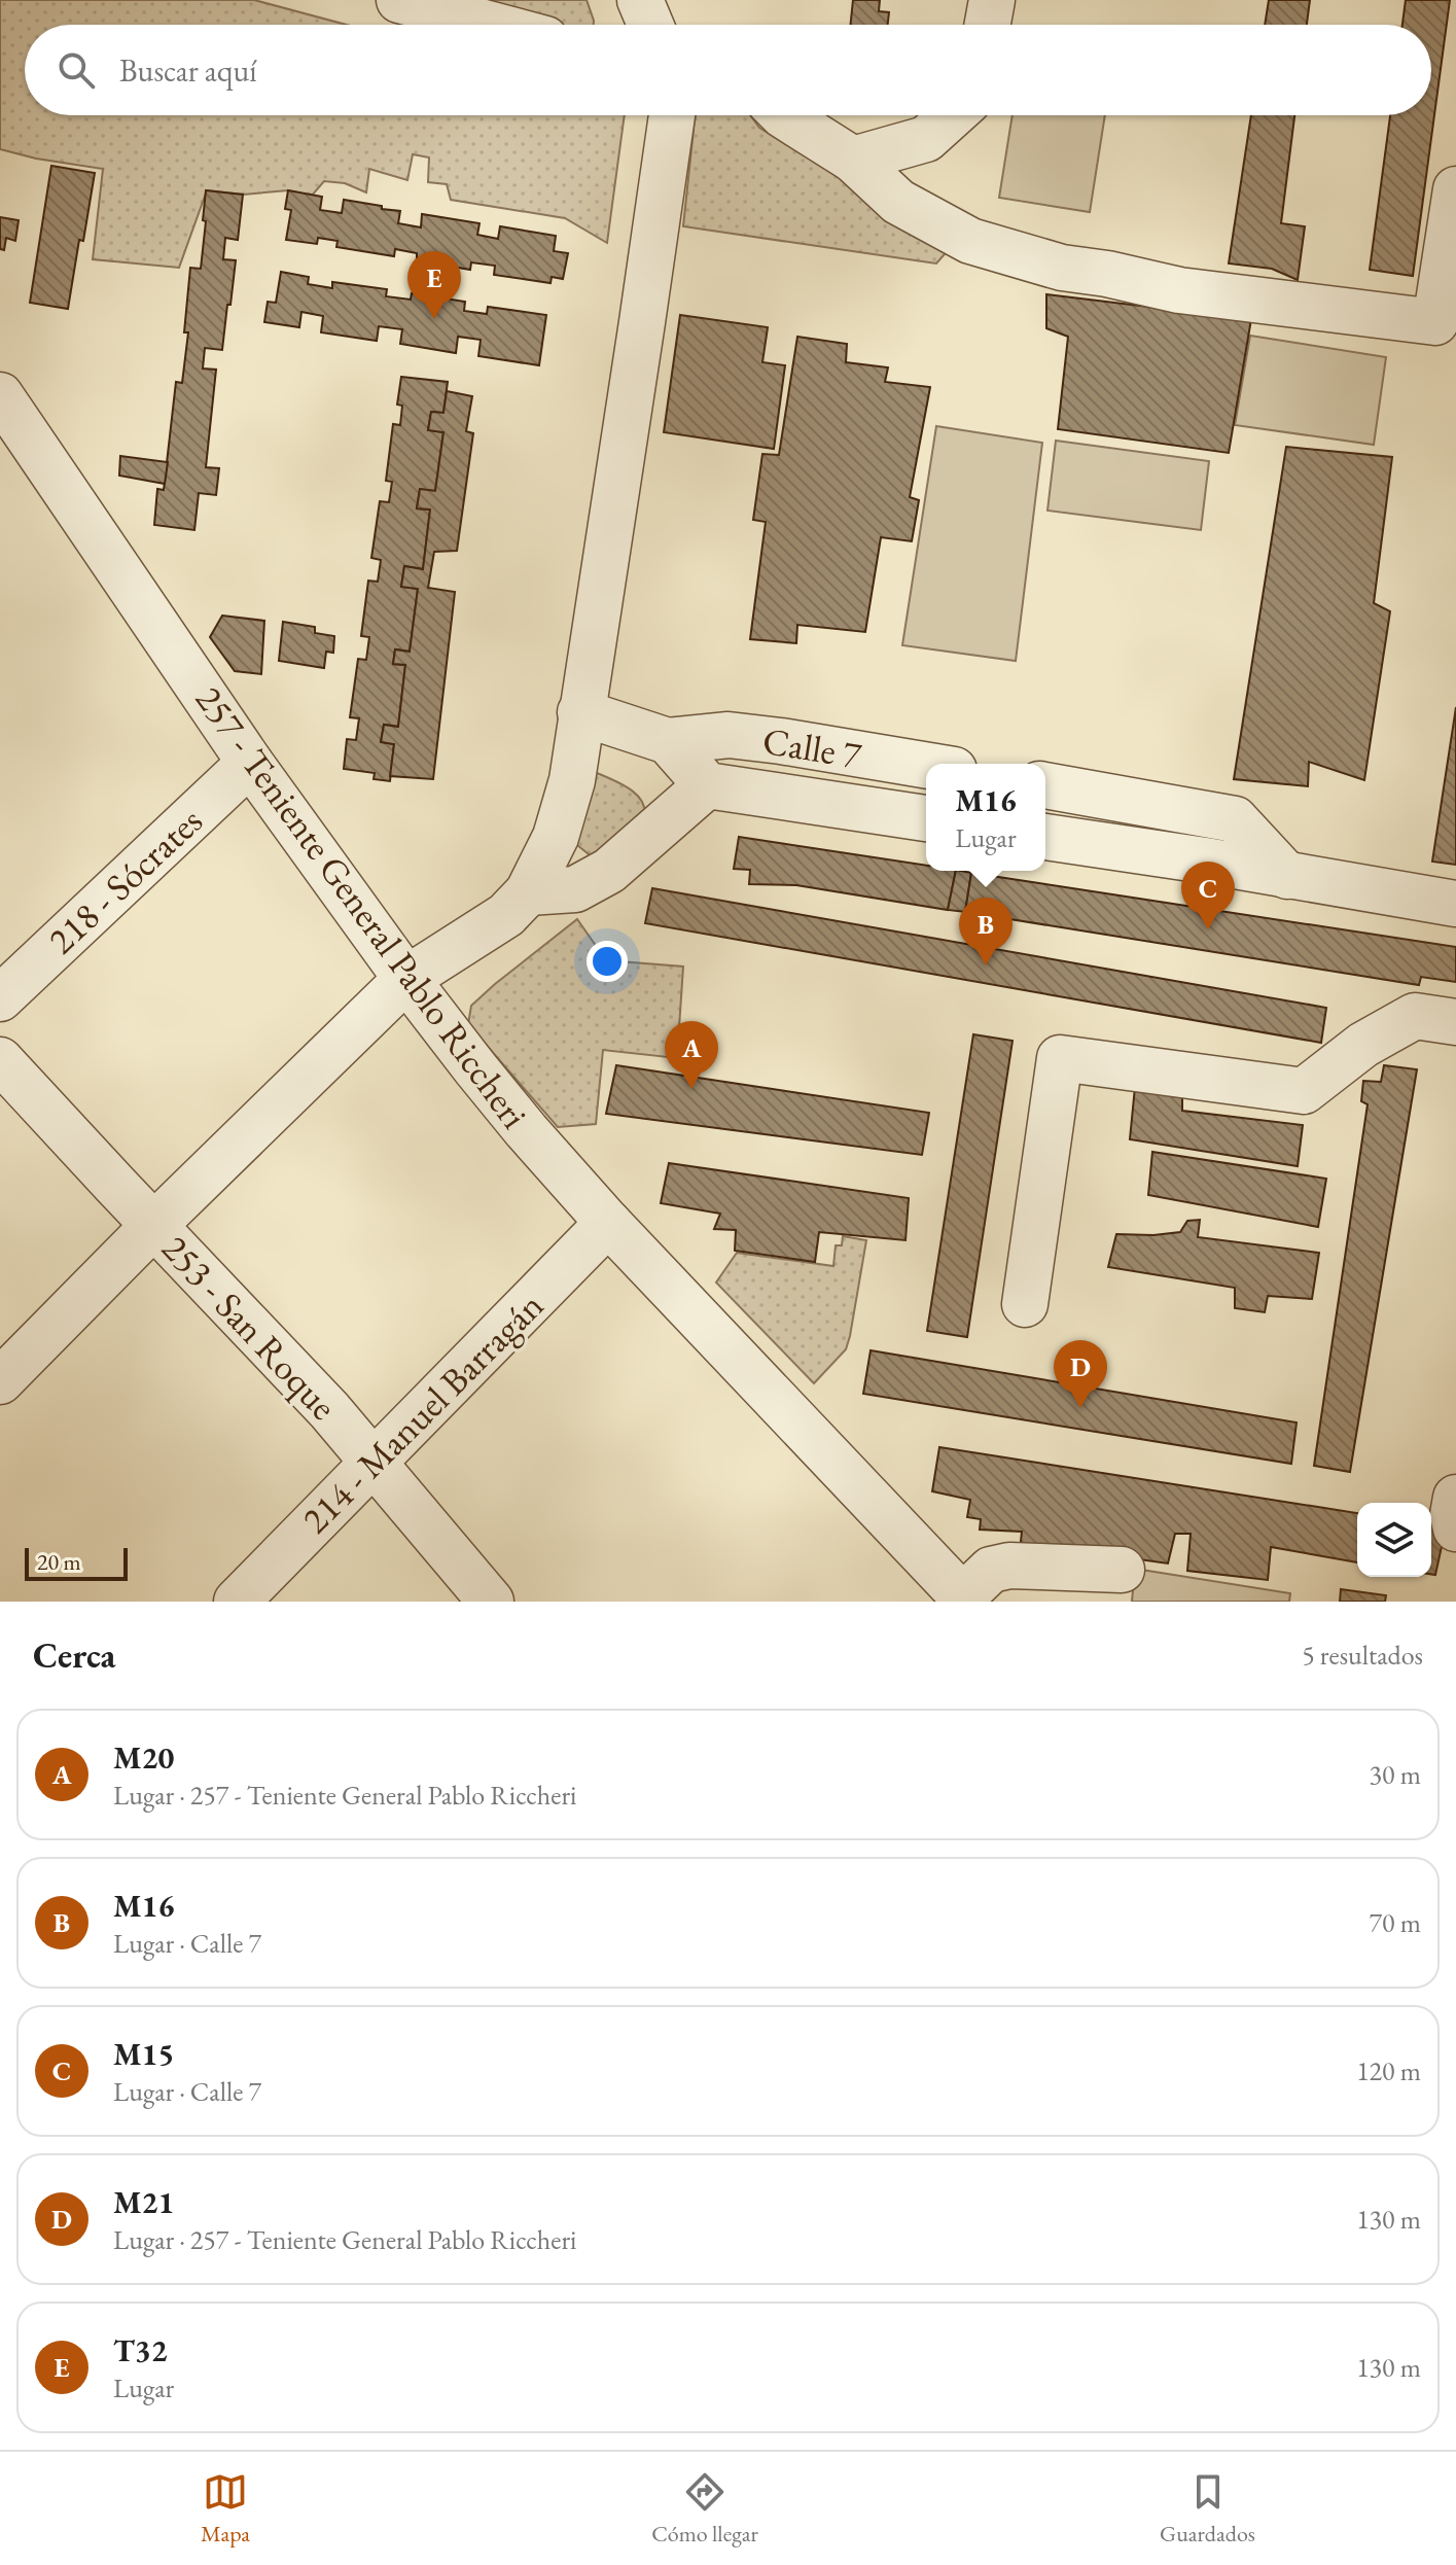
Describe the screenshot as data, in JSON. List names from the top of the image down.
{
  "streets": {
    "street": [
      "Calle 7",
      "218 - Sócrates",
      "257 - Teniente General Pablo Riccheri",
      "253 - San Roque",
      "214 - Manuel Barragán"
    ]
  },
  "crossings": [
    ["218 - Sócrates", "257 - Teniente General Pablo Riccheri"],
    ["257 - Teniente General Pablo Riccheri", "214 - Manuel Barragán"],
    ["253 - San Roque", "214 - Manuel Barragán"]
  ],
  "scale_bar": "20 m",
  "page": {
    "search": "Buscar aquí",
    "pins": [
      "E",
      "C",
      "B",
      "A",
      "D"
    ],
    "popup": ["M16", "Lugar"],
    "scale": "20 m",
    "heading": ["Cerca", "5 resultados"],
    "list": [
      {
        "mark": "A",
        "name": "M20",
        "note": "Lugar · 257 - Teniente General Pablo Riccheri",
        "value": "30 m"
      },
      {
        "mark": "B",
        "name": "M16",
        "note": "Lugar · Calle 7",
        "value": "70 m"
      },
      {
        "mark": "C",
        "name": "M15",
        "note": "Lugar · Calle 7",
        "value": "120 m"
      },
      {
        "mark": "D",
        "name": "M21",
        "note": "Lugar · 257 - Teniente General Pablo Riccheri",
        "value": "130 m"
      },
      {
        "mark": "E",
        "name": "T32",
        "note": "Lugar",
        "value": "130 m"
      }
    ],
    "nav": ["Mapa", "Cómo llegar", "Guardados"]
  }
}
